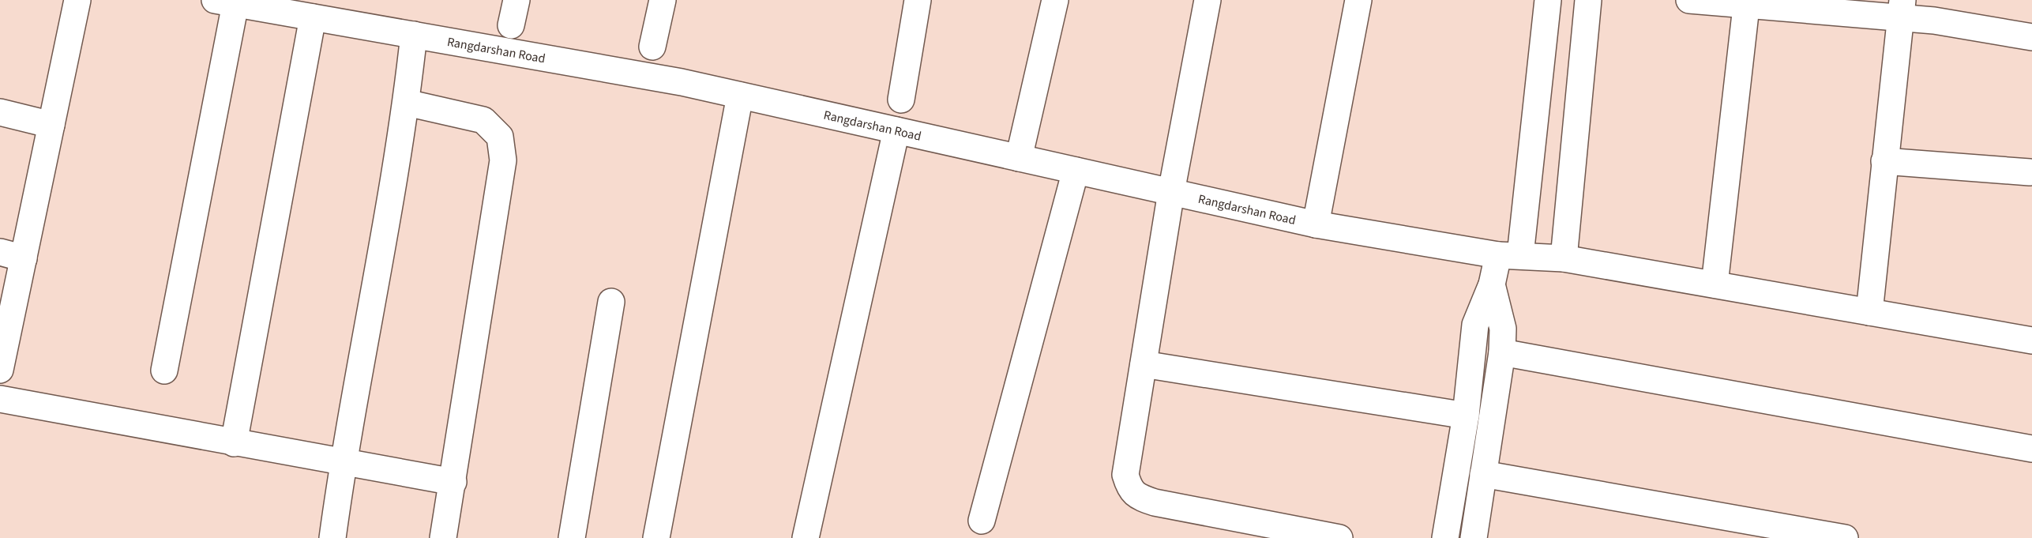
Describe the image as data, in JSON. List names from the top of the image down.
{
  "streets": {
    "street": ["Rangdarshan Road"]
  }
}
